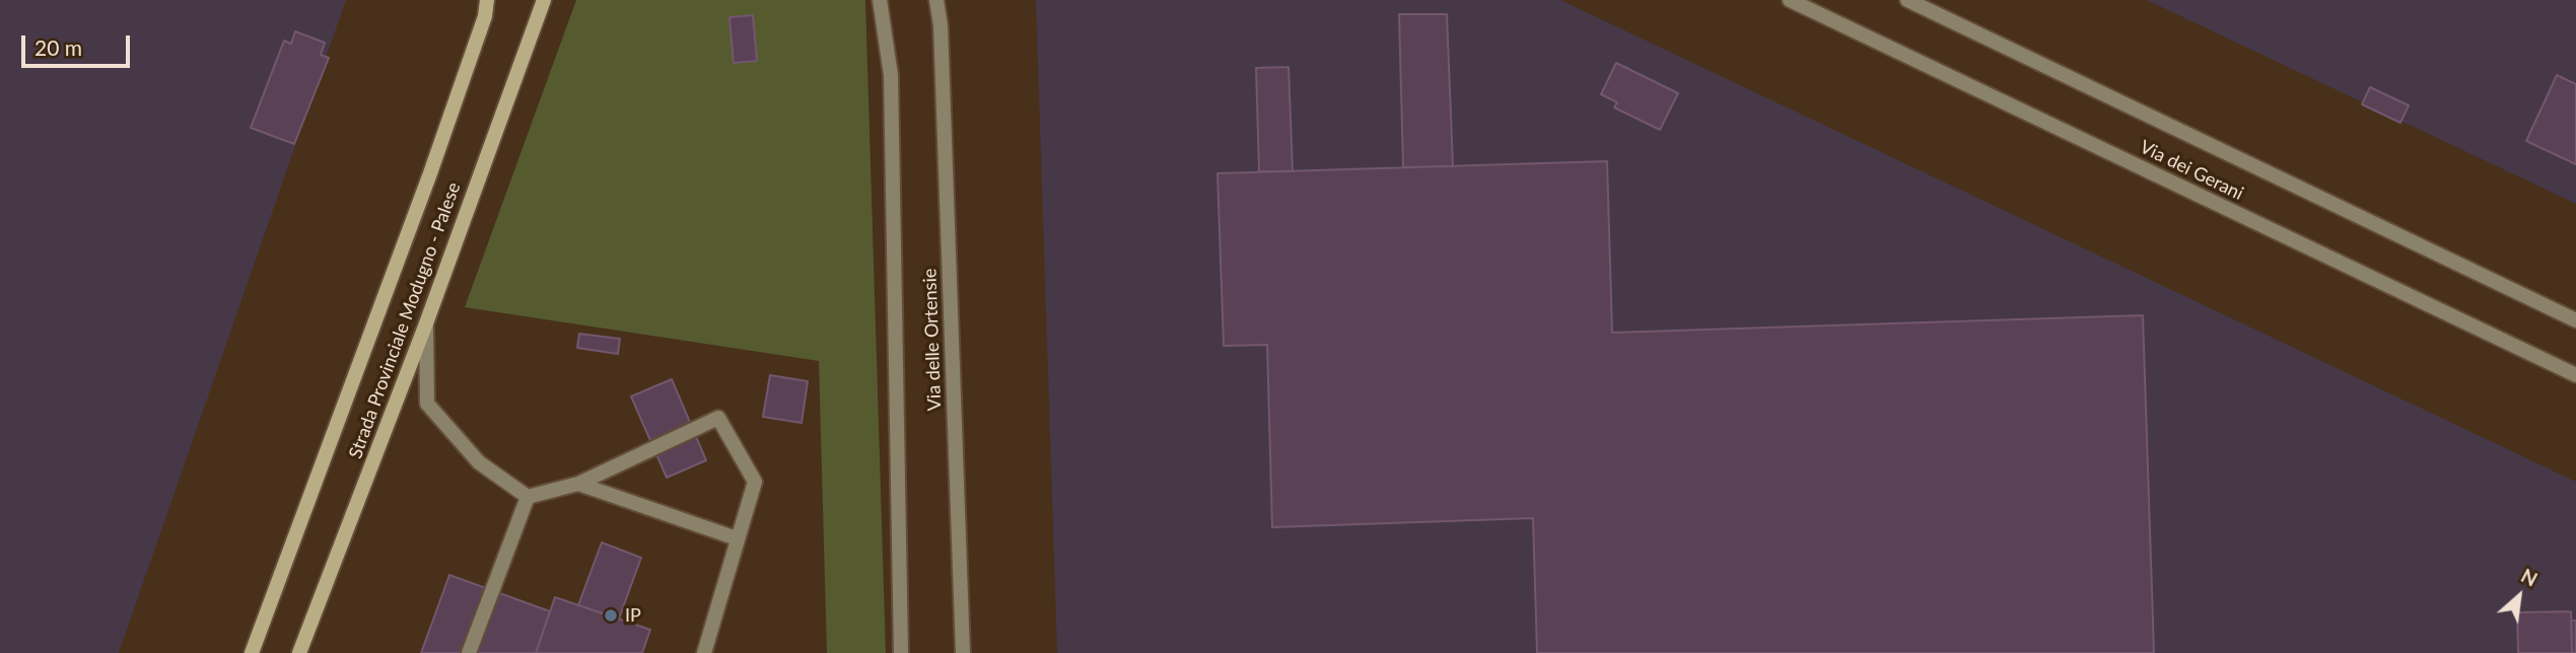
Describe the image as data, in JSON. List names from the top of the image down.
{
  "streets": {
    "main road": ["Strada Provinciale Modugno - Palese"],
    "street": ["Via dei Gerani", "Via delle Ortensie"]
  },
  "places": ["IP"],
  "scale_bar": "20 m",
  "north": "top right"
}
